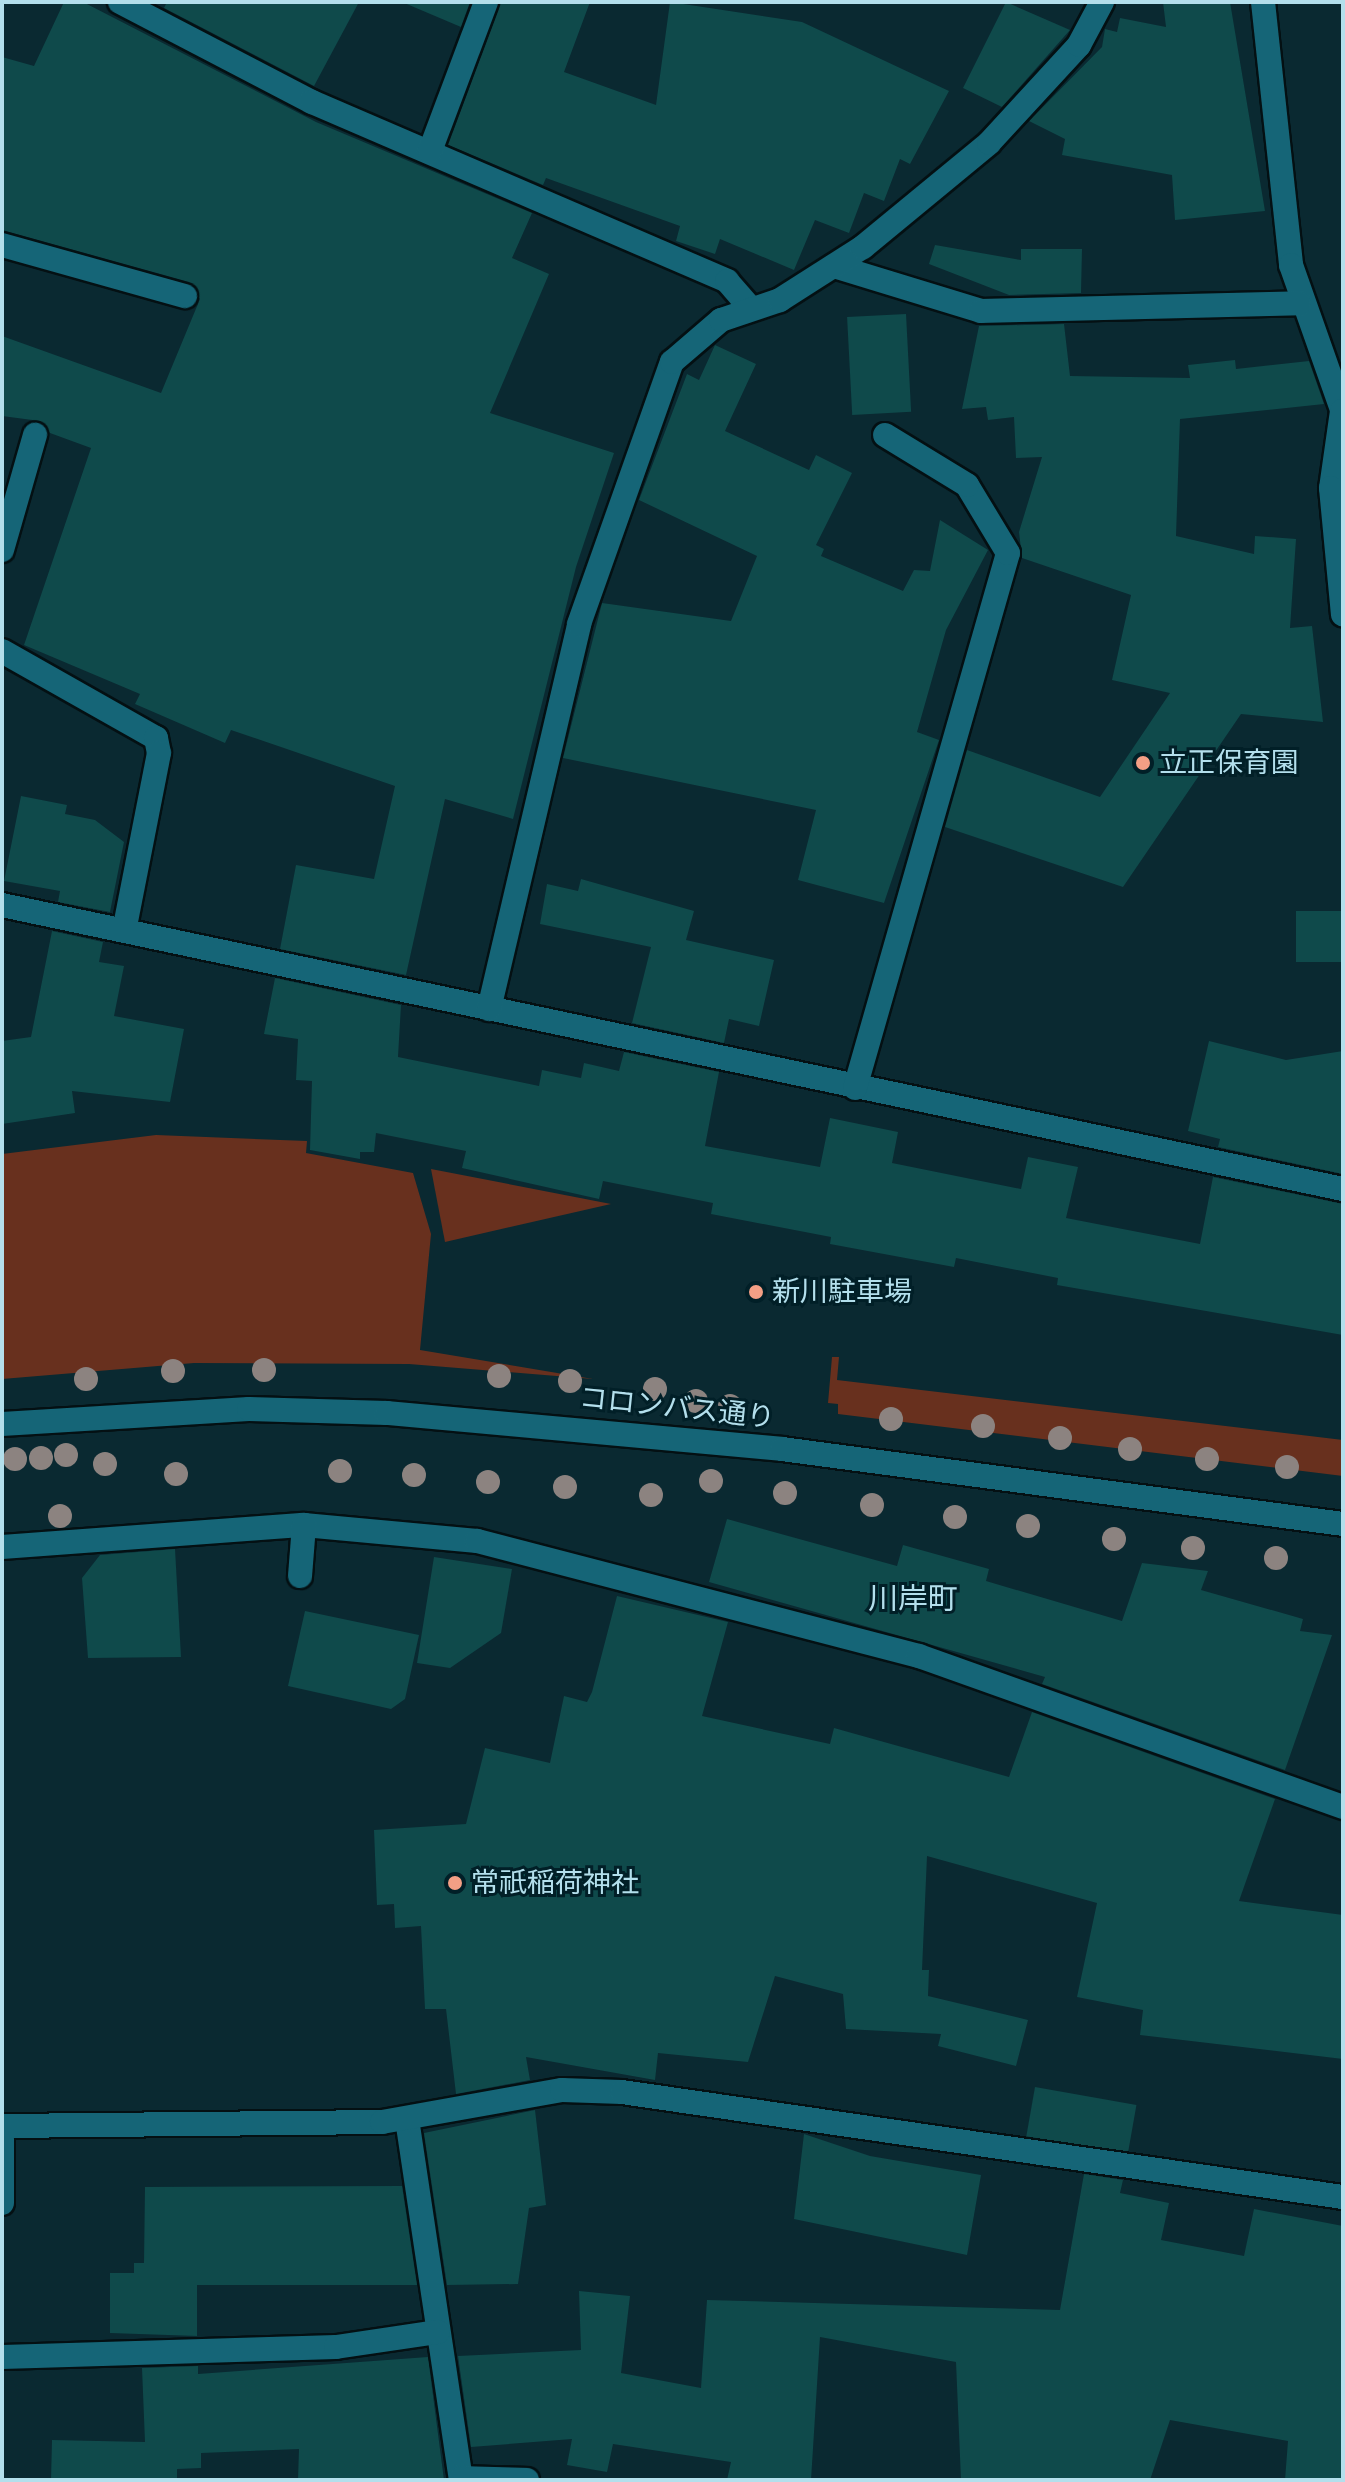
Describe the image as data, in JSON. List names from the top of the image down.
{
  "streets": {
    "street": ["コロンバス通り"]
  },
  "districts": ["川岸町"],
  "places": ["立正保育園", "新川駐車場", "常祇稲荷神社"]
}
